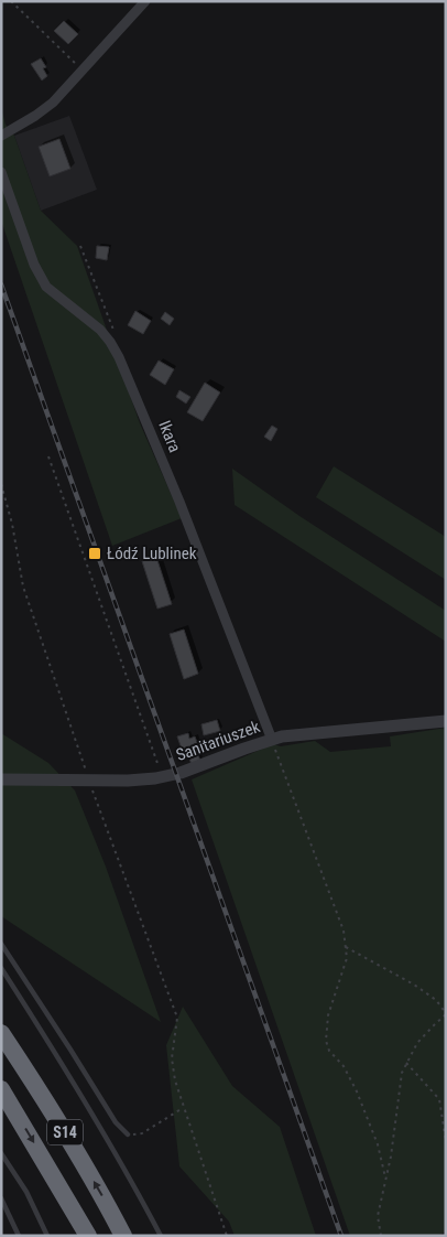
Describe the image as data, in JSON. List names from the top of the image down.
{
  "streets": {
    "highway": ["S14"],
    "street": ["Ikara", "Sanitariuszek"]
  },
  "crossings": [
    ["Ikara", "Sanitariuszek"]
  ],
  "places": {
    "transit": ["Łódź Lublinek"]
  }
}
